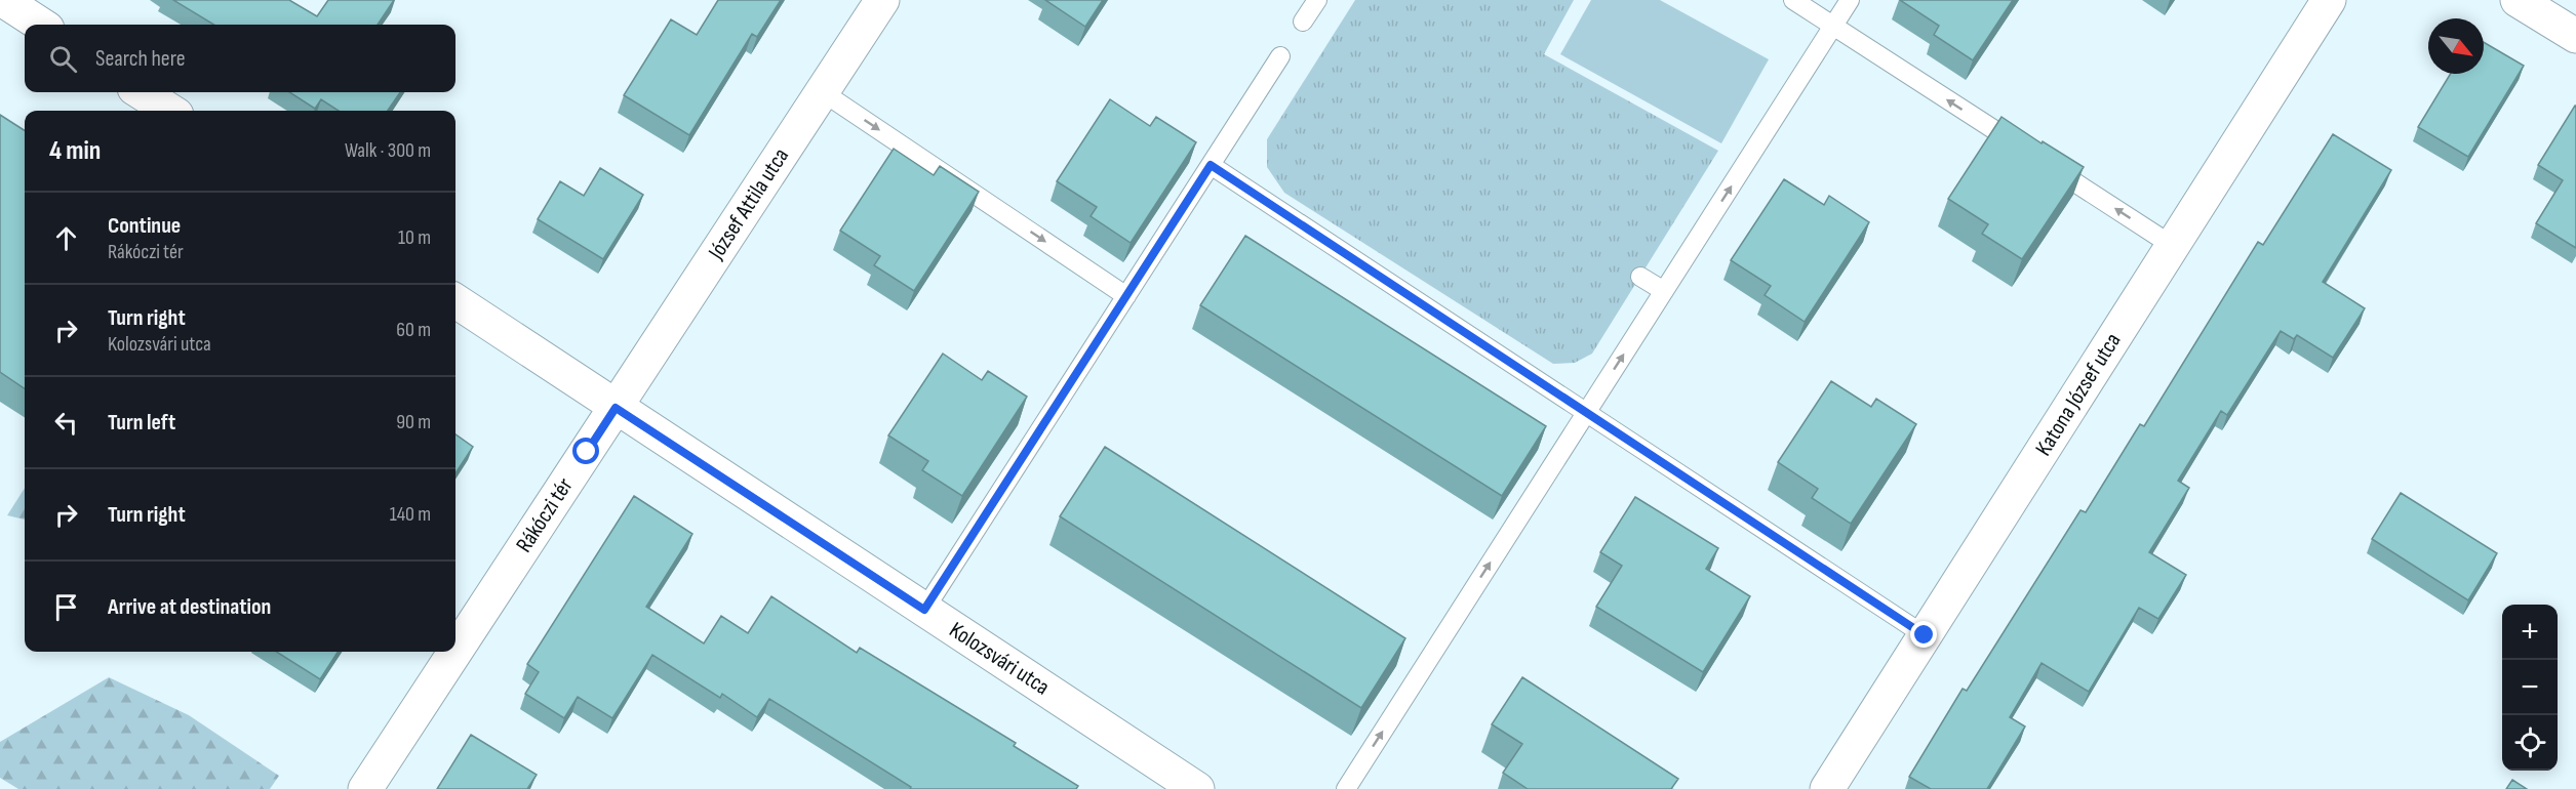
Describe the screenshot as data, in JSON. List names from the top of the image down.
{
  "streets": {
    "street": [
      "József Attila utca",
      "Katona József utca",
      "Rákóczi tér",
      "Kolozsvári utca"
    ]
  },
  "crossings": [
    ["József Attila utca", "Rákóczi tér"],
    ["József Attila utca", "Kolozsvári utca"],
    ["Rákóczi tér", "Kolozsvári utca"]
  ],
  "north": "bottom right",
  "page": {
    "search": "Search here",
    "heading": ["4 min", "Walk · 300 m"],
    "list": [
      ["Continue", "Rákóczi tér", "10 m"],
      ["Turn right", "Kolozsvári utca", "60 m"],
      ["Turn left", "90 m"],
      ["Turn right", "140 m"],
      "Arrive at destination"
    ],
    "map_buttons": ["+", "−"]
  }
}
